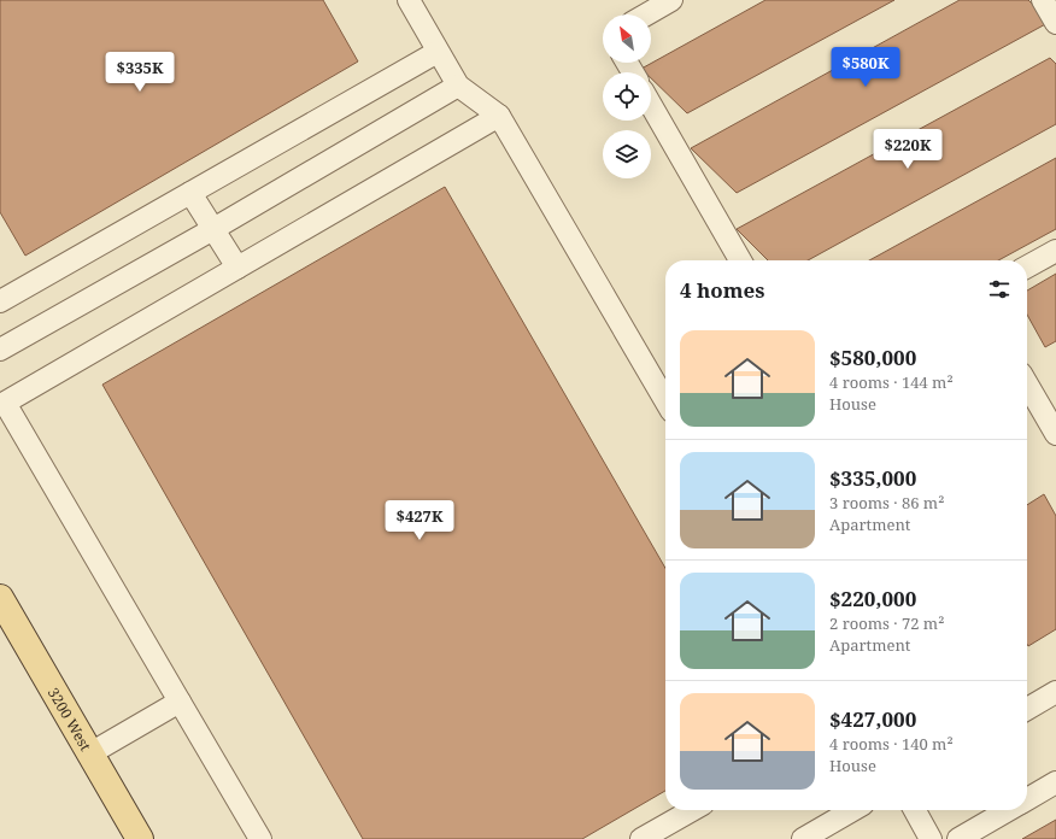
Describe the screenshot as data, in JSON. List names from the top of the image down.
{
  "streets": {
    "main road": ["3200 West"]
  },
  "north": "top left",
  "page": {
    "price": [
      "$580K",
      "$335K",
      "$220K",
      "$427K"
    ],
    "heading": "4 homes",
    "list": [
      {
        "name": "$580,000",
        "note": "4 rooms · 144 m² · House"
      },
      {
        "name": "$335,000",
        "note": "3 rooms · 86 m² · Apartment"
      },
      {
        "name": "$220,000",
        "note": "2 rooms · 72 m² · Apartment"
      },
      {
        "name": "$427,000",
        "note": "4 rooms · 140 m² · House"
      }
    ]
  }
}
